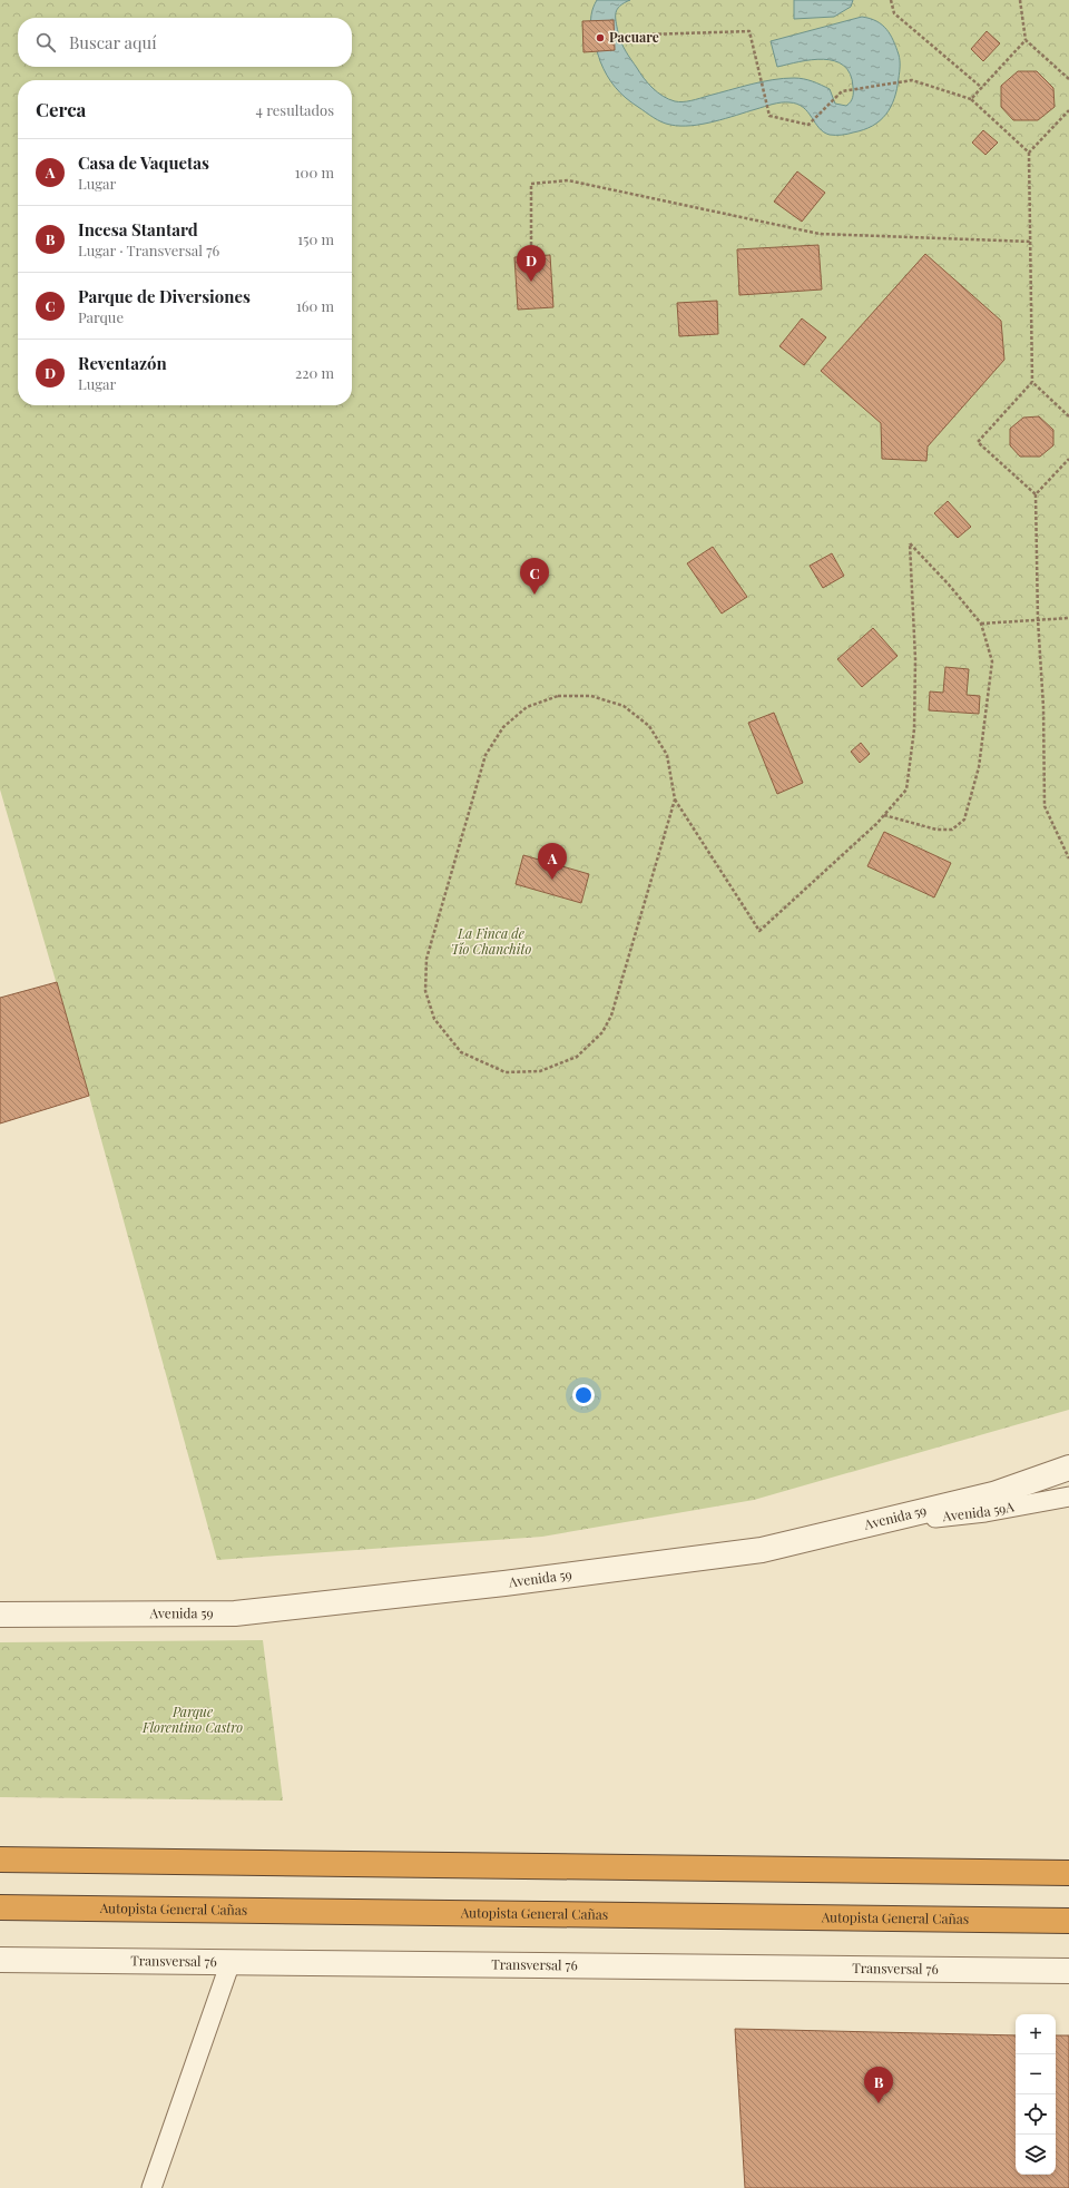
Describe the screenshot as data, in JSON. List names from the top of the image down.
{
  "streets": {
    "highway": ["Autopista General Cañas"],
    "street": ["Avenida 59", "Transversal 76"],
    "lane": ["Avenida 59A"]
  },
  "crossings": [
    ["Avenida 59A", "Avenida 59"]
  ],
  "parks": ["La Finca de Tío Chanchito", "Parque Florentino Castro"],
  "places": ["Pacuare"],
  "page": {
    "search": "Buscar aquí",
    "heading": ["Cerca", "4 resultados"],
    "list": [
      {
        "mark": "A",
        "name": "Casa de Vaquetas",
        "note": "Lugar",
        "value": "100 m"
      },
      {
        "mark": "B",
        "name": "Incesa Stantard",
        "note": "Lugar · Transversal 76",
        "value": "150 m"
      },
      {
        "mark": "C",
        "name": "Parque de Diversiones",
        "note": "Parque",
        "value": "160 m"
      },
      {
        "mark": "D",
        "name": "Reventazón",
        "note": "Lugar",
        "value": "220 m"
      }
    ],
    "pins": [
      "D",
      "C",
      "A",
      "B"
    ],
    "map_buttons": ["+", "−"]
  }
}
